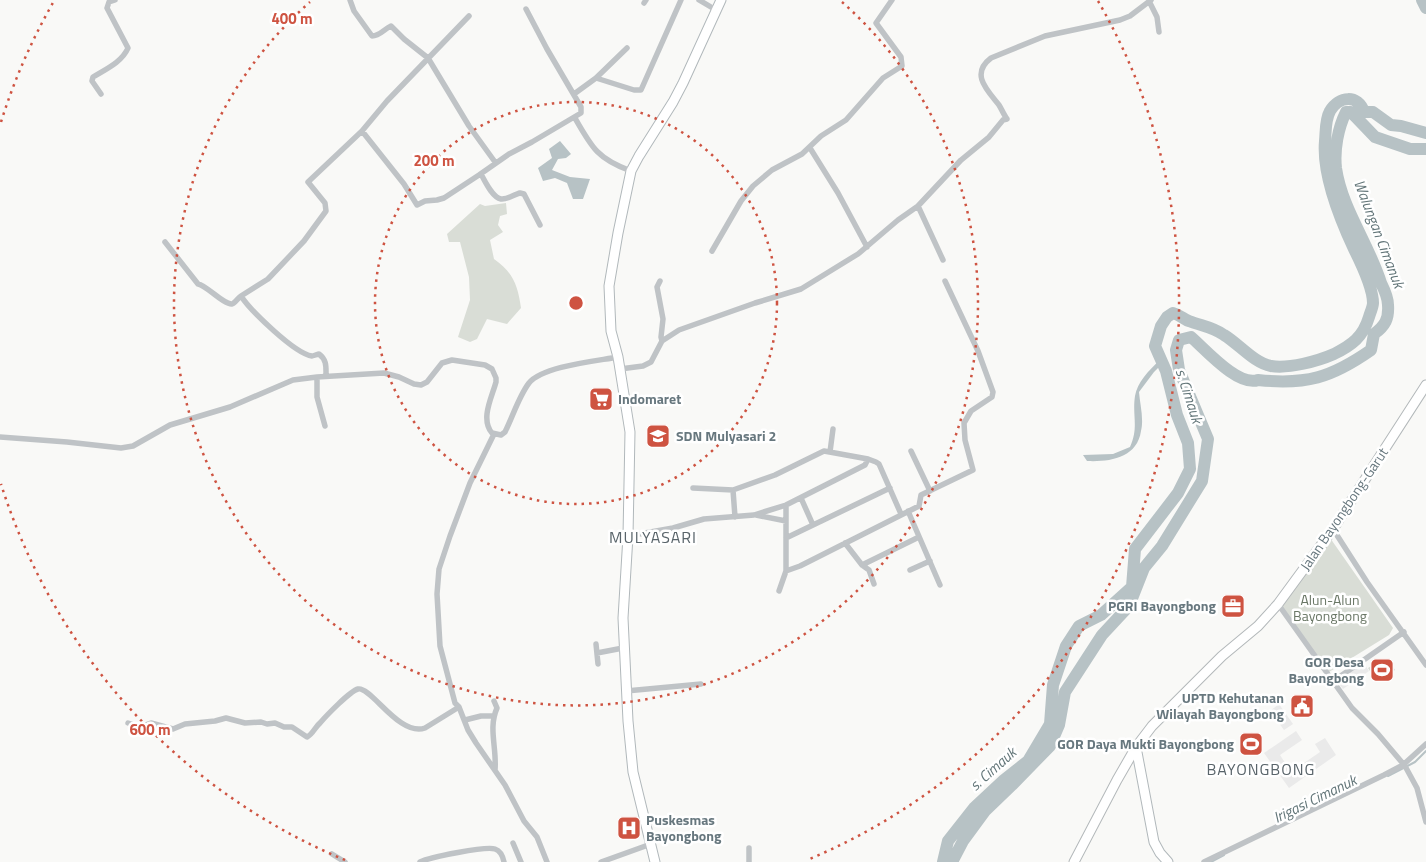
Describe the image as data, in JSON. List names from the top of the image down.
{
  "streets": {
    "main road": ["Jalan Bayongbong-Garut"]
  },
  "districts": ["MULYASARI", "BAYONGBONG"],
  "water": ["Walungan Cimanuk", "s. Cimauk", "Irigasi Cimanuk"],
  "parks": ["Alun-Alun Bayongbong"],
  "places": {
    "supermarket": ["Indomaret"],
    "school or university": ["SDN Mulyasari 2"],
    "office": ["PGRI Bayongbong"],
    "sports": ["GOR Desa Bayongbong", "GOR Daya Mukti Bayongbong"],
    "public building": ["UPTD Kehutanan Wilayah Bayongbong"],
    "hospital": ["Puskesmas Bayongbong"]
  },
  "rings": ["400 m", "200 m", "600 m"]
}
